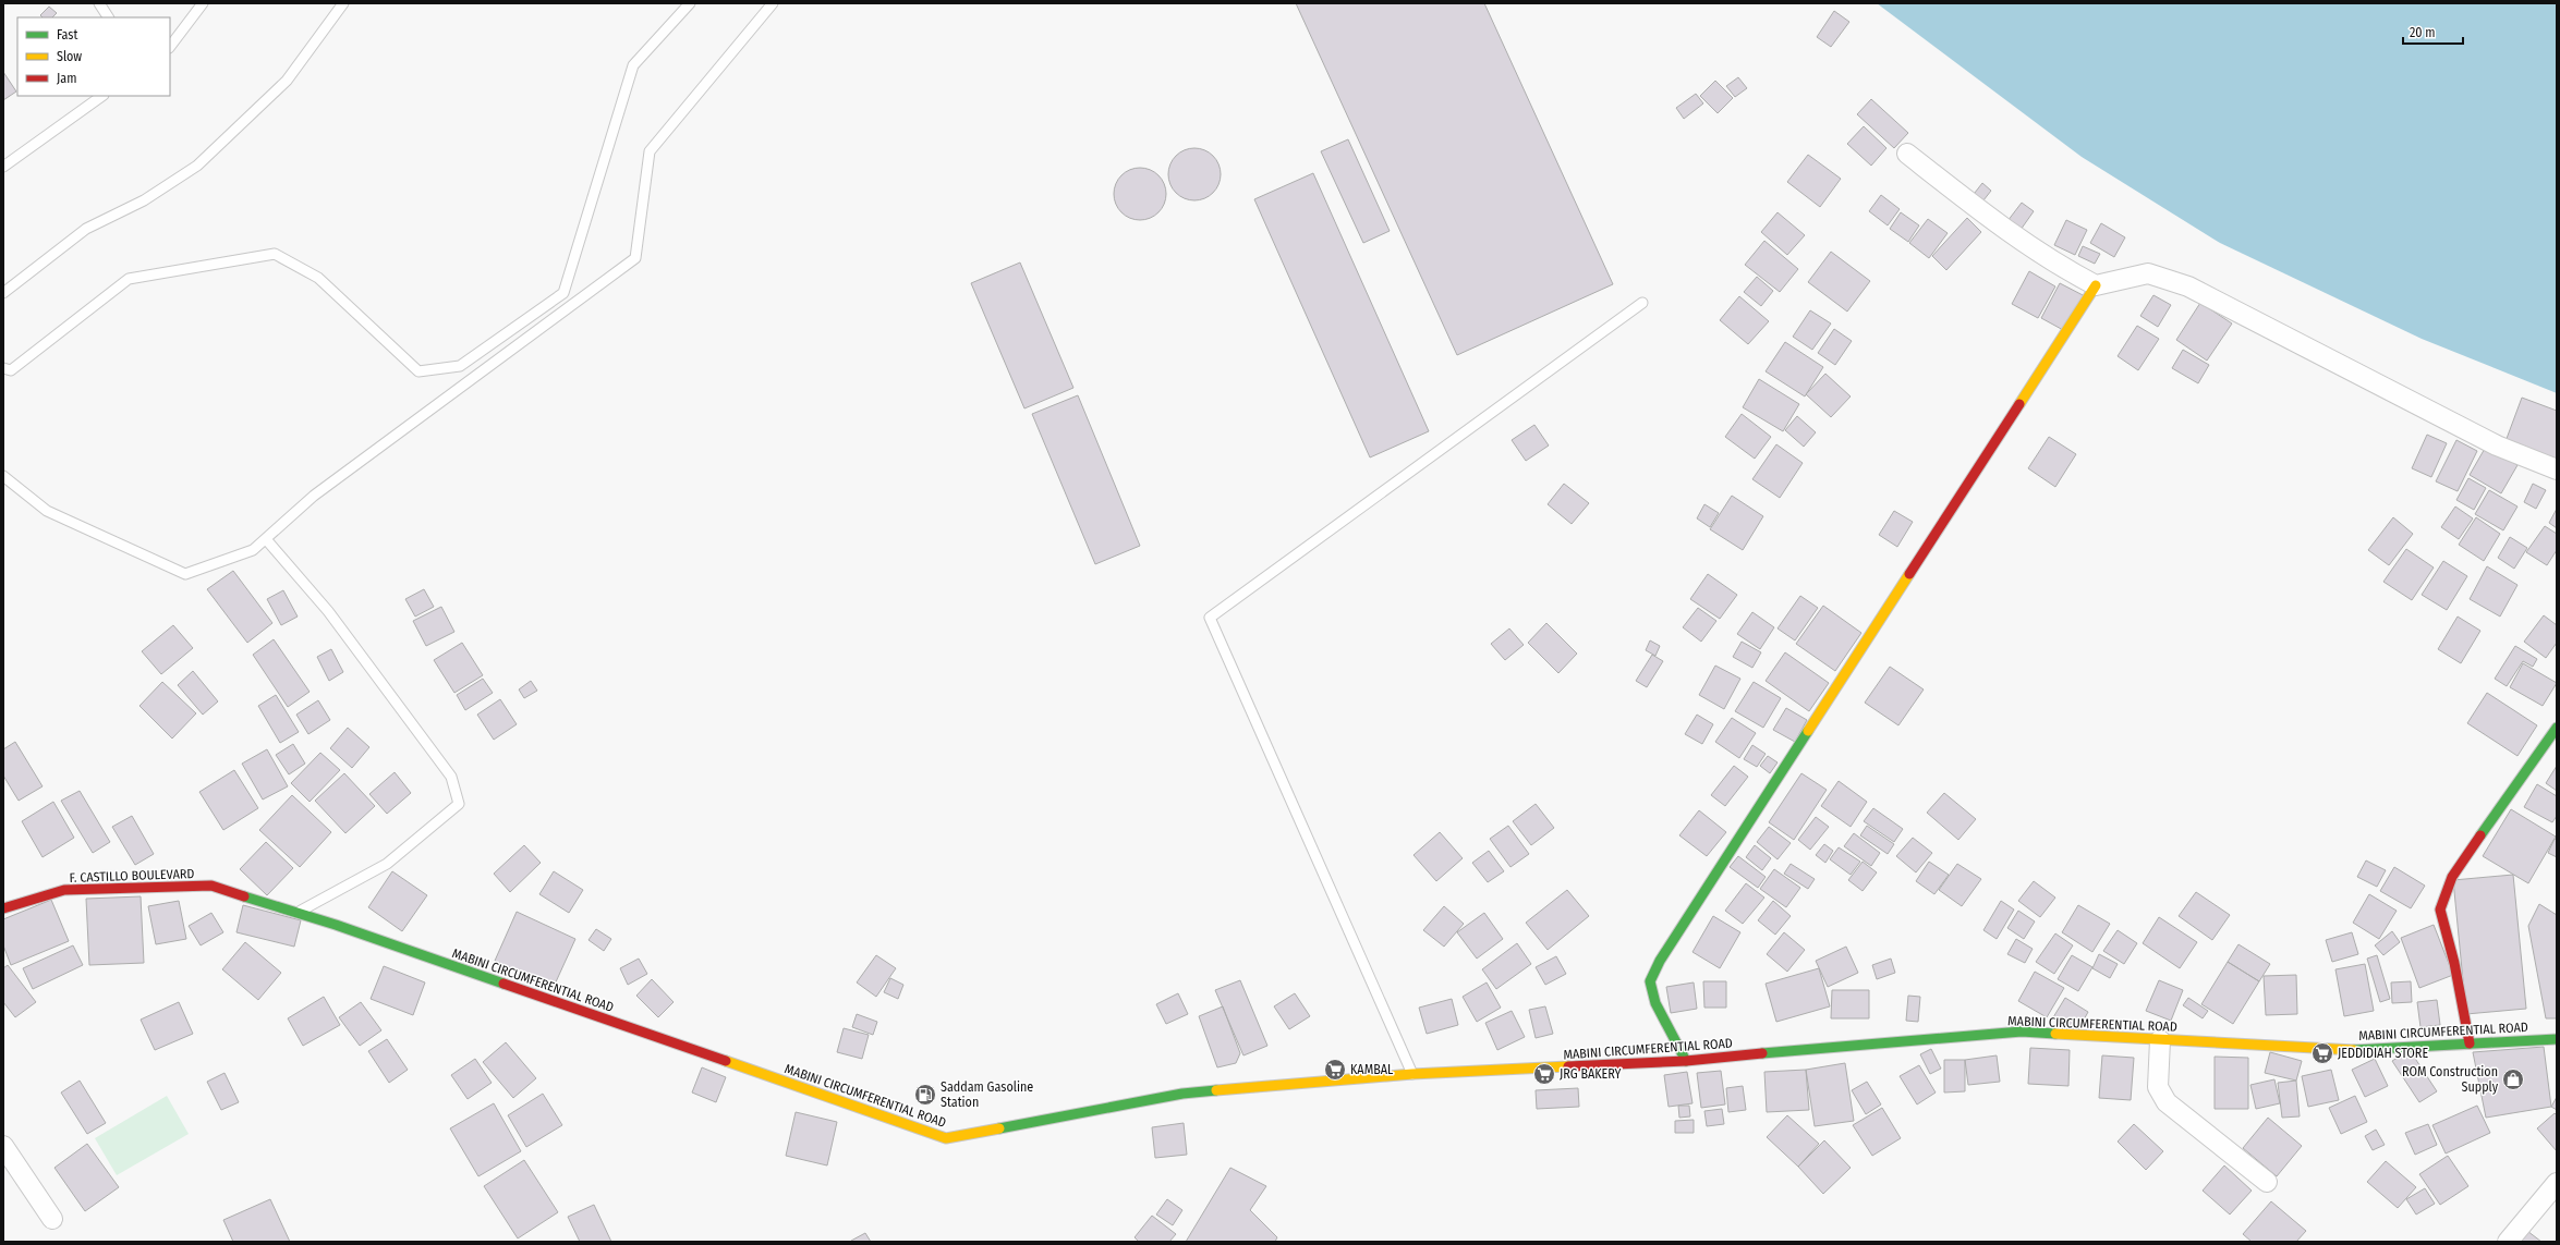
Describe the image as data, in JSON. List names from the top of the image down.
{
  "streets": {
    "main road": ["F. CASTILLO BOULEVARD", "MABINI CIRCUMFERENTIAL ROAD"]
  },
  "crossings": [
    ["F. CASTILLO BOULEVARD", "MABINI CIRCUMFERENTIAL ROAD"]
  ],
  "places": {
    "supermarket": ["JEDDIDIAH STORE", "KAMBAL", "JRG BAKERY"],
    "shop": ["ROM Construction Supply"],
    "fuel station": ["Saddam Gasoline Station"]
  },
  "legend": ["Fast", "Slow", "Jam"],
  "scale_bar": "20 m"
}
